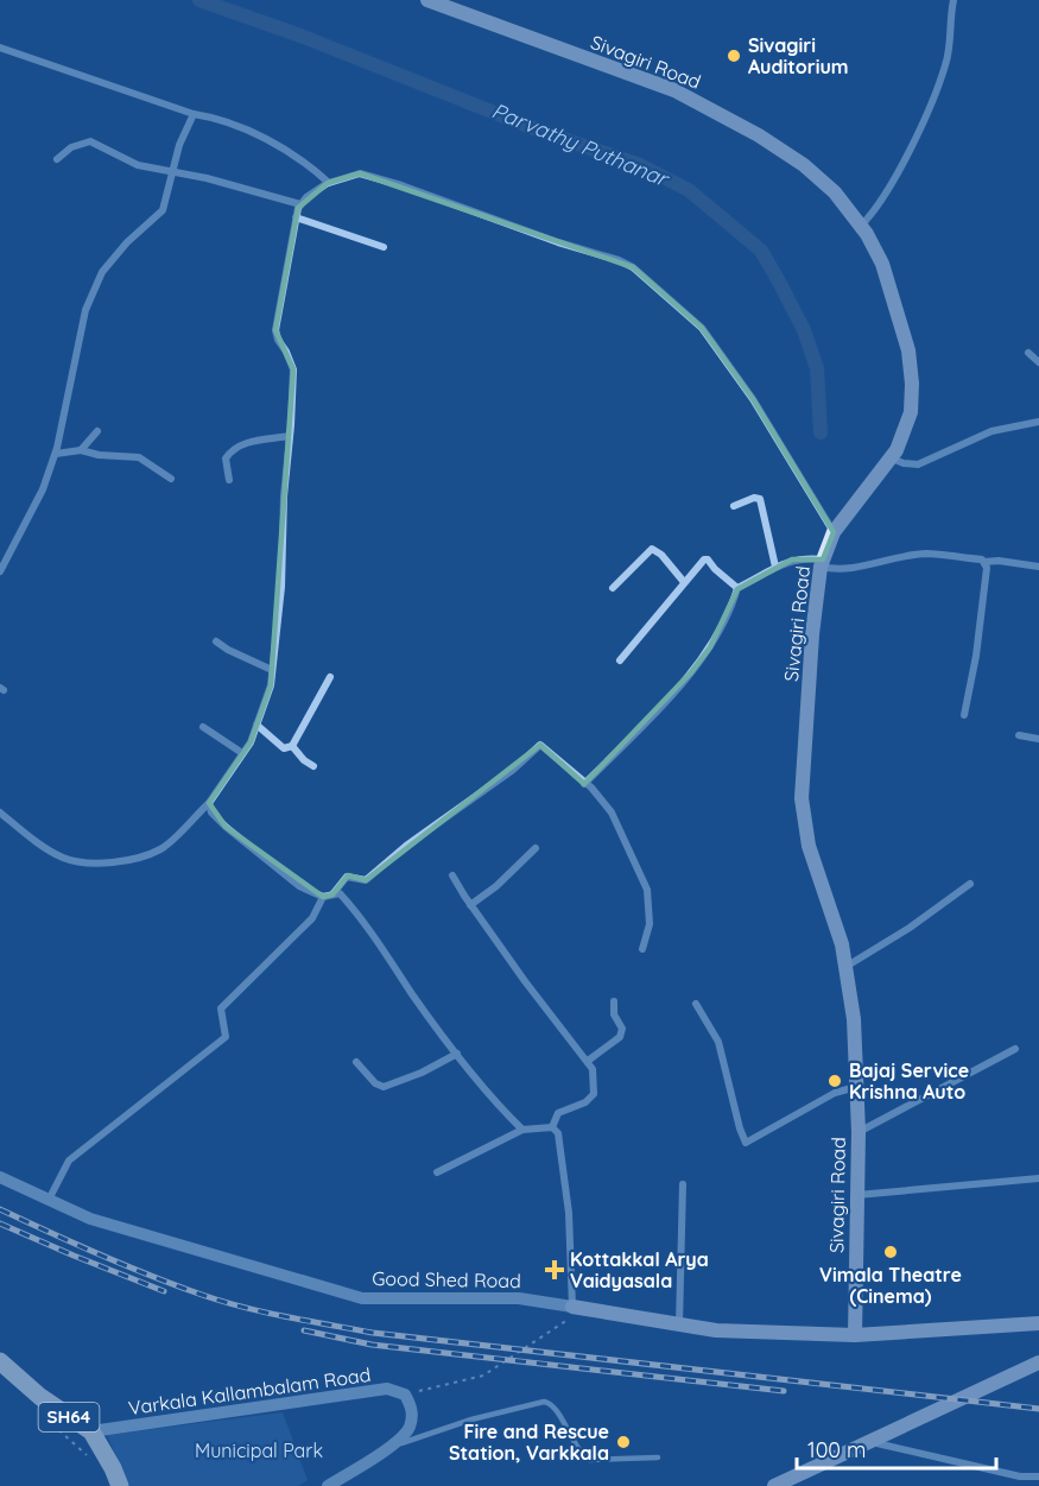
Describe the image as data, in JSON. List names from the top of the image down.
{
  "streets": {
    "main road": ["Sivagiri Road", "Good Shed Road", "SH64"],
    "street": ["Varkala Kallambalam Road"]
  },
  "crossings": [
    ["Sivagiri Road", "Good Shed Road"],
    ["Varkala Kallambalam Road", "SH64"]
  ],
  "water": ["Parvathy Puthanar"],
  "parks": ["Municipal Park"],
  "places": {
    "other": [
      "Sivagiri Auditorium",
      "Bajaj Service Krishna Auto",
      "Vimala Theatre (Cinema)",
      "Fire and Rescue Station, Varkkala"
    ],
    "health": ["Kottakkal Arya Vaidyasala"]
  },
  "scale_bar": "100 m"
}
